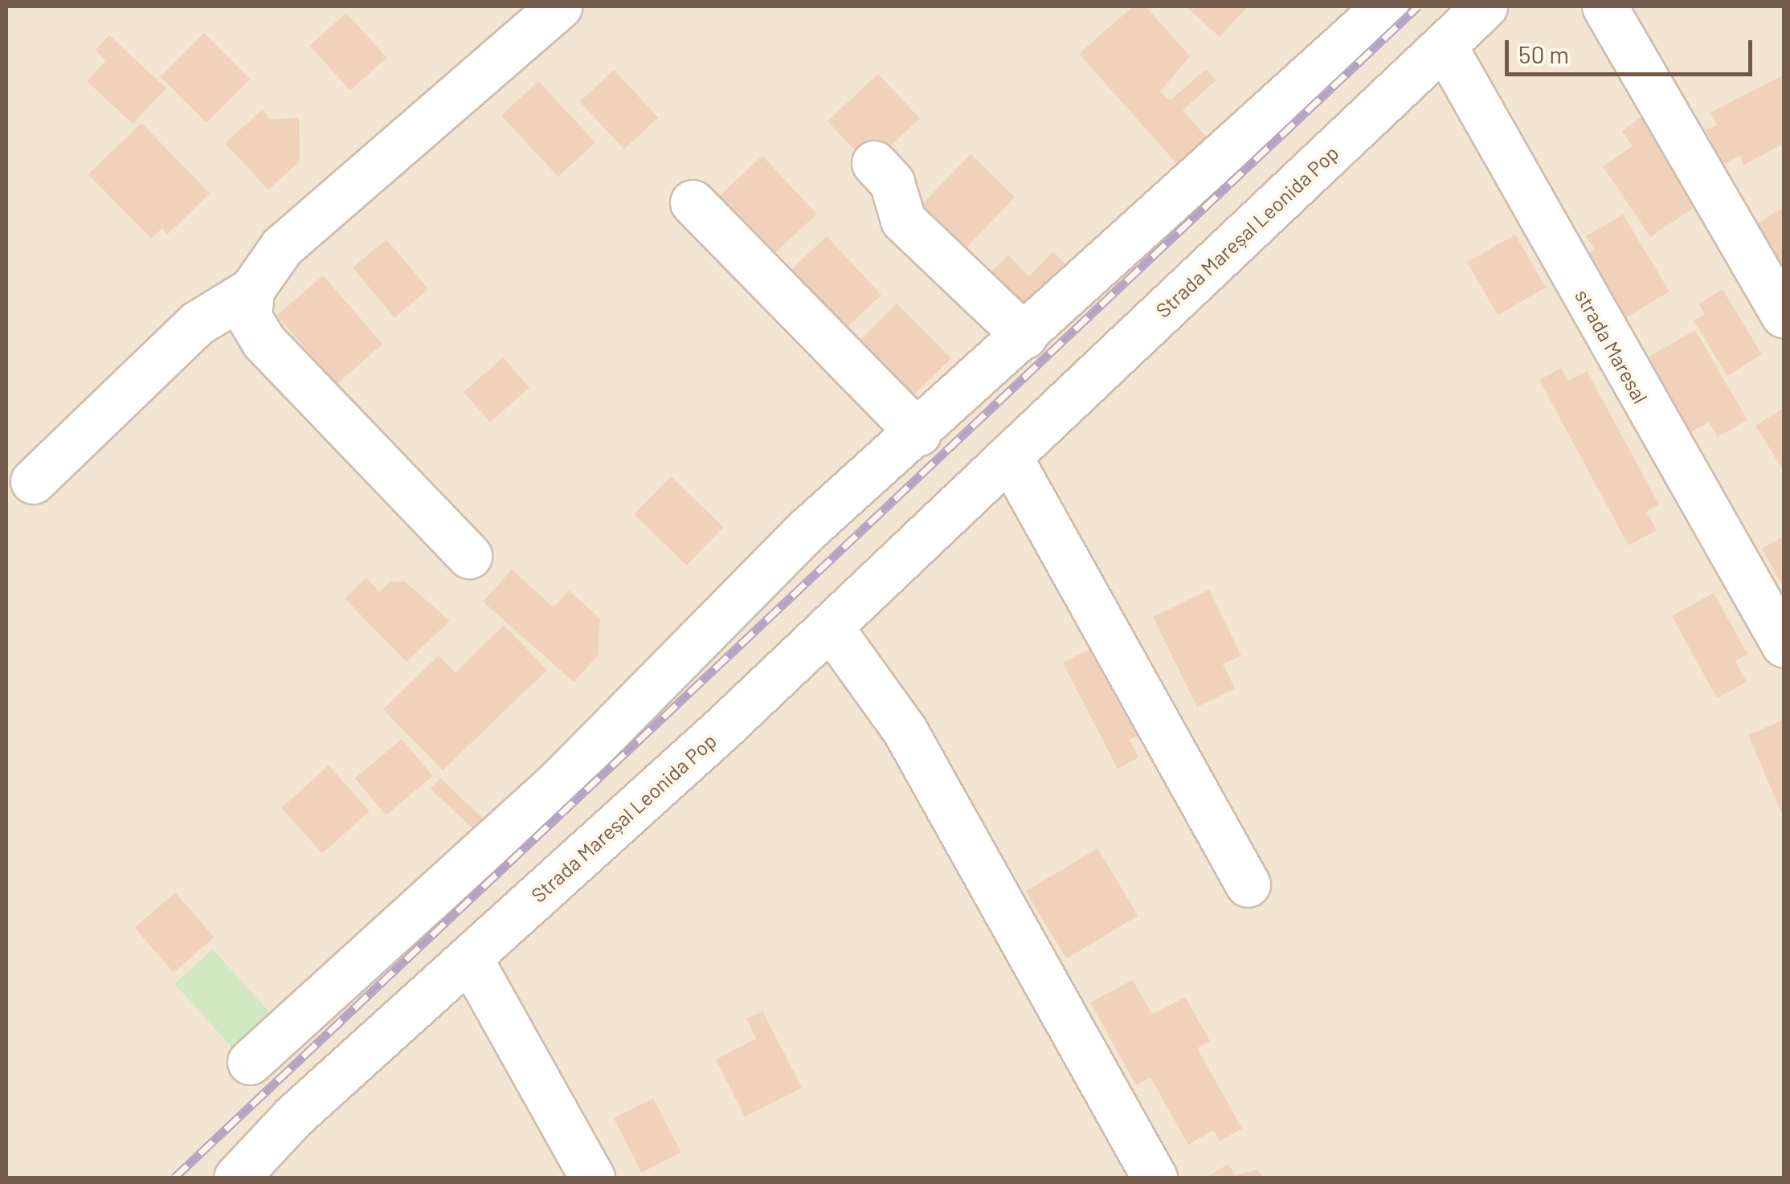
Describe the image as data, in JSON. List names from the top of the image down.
{
  "streets": {
    "street": ["Strada Mareșal Leonida Pop", "strada Maresal"]
  },
  "crossings": [
    ["Strada Mareșal Leonida Pop", "strada Maresal"]
  ],
  "scale_bar": "50 m"
}
